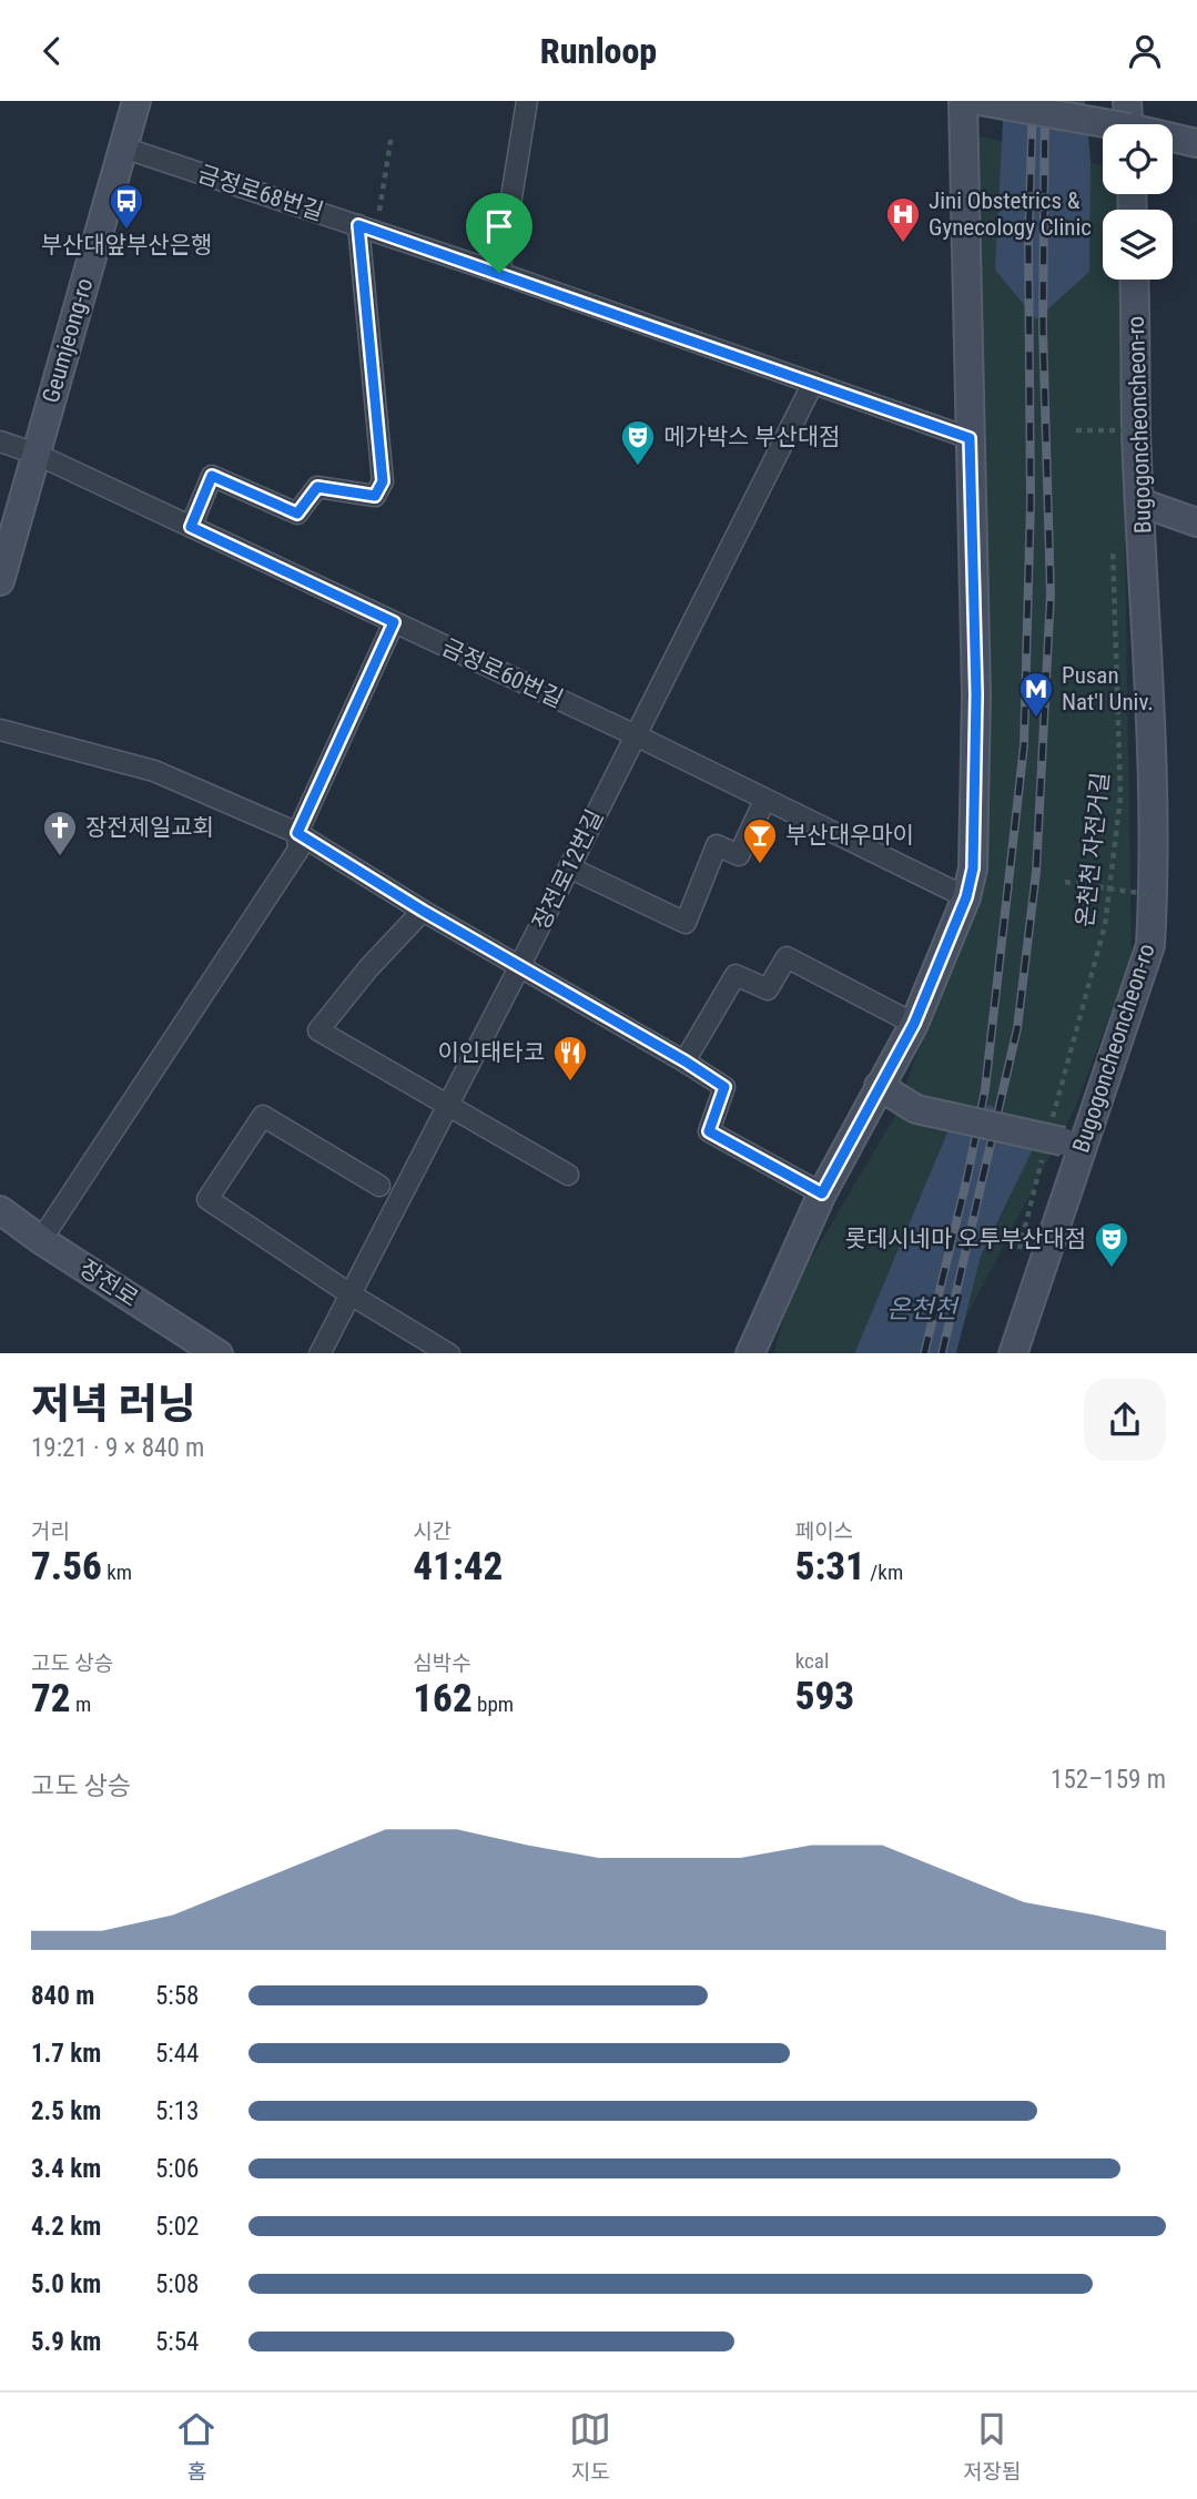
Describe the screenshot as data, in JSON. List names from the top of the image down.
{
  "streets": {
    "main road": ["Geumjeong-ro", "Bugogoncheoncheon-ro", "장전로"],
    "street": ["금정로68번길", "금정로60번길", "장전로12번길"],
    "path": ["온천천 자전거길"]
  },
  "crossings": [
    ["금정로68번길", "Geumjeong-ro"],
    ["금정로68번길", "장전로12번길"],
    ["Geumjeong-ro", "금정로60번길"],
    ["Bugogoncheoncheon-ro", "온천천 자전거길"],
    ["금정로60번길", "장전로12번길"]
  ],
  "water": ["온천천"],
  "places": {
    "bus stop": ["부산대앞부산은행"],
    "hospital": ["Jini Obstetrics & Gynecology Clinic"],
    "theatre": ["메가박스 부산대점", "롯데시네마 오투부산대점"],
    "metro station": ["Pusan Nat'l Univ."],
    "church": ["장전제일교회"],
    "bar": ["부산대우마이"],
    "restaurant": ["이인태타코"]
  },
  "page": {
    "header": "Runloop",
    "heading": ["저녁 러닝", "19:21 · 9 × 840 m"],
    "stats": [
      ["거리", "7.56 km"],
      ["시간", "41:42"],
      ["페이스", "5:31 /km"],
      ["고도 상승", "72 m"],
      ["심박수", "162 bpm"],
      ["kcal", "593"]
    ],
    "chart": ["고도 상승", "152–159 m"],
    "list": [
      {
        "name": "840 m",
        "note": "5:58"
      },
      {
        "name": "1.7 km",
        "note": "5:44"
      },
      {
        "name": "2.5 km",
        "note": "5:13"
      },
      {
        "name": "3.4 km",
        "note": "5:06"
      },
      {
        "name": "4.2 km",
        "note": "5:02"
      },
      {
        "name": "5.0 km",
        "note": "5:08"
      },
      {
        "name": "5.9 km",
        "note": "5:54"
      }
    ],
    "tabs": ["홈", "지도", "저장됨"]
  }
}
